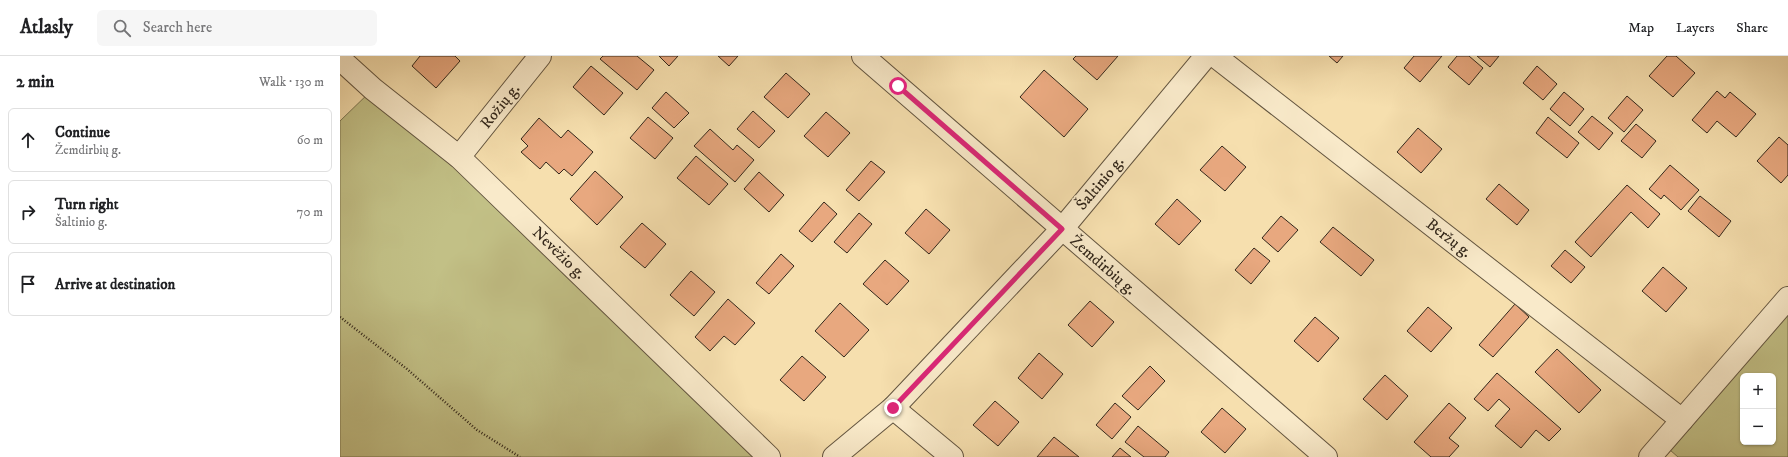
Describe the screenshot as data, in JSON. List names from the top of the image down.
{
  "streets": {
    "street": [
      "Rožių g.",
      "Šaltinio g.",
      "Beržų g.",
      "Nevėžio g.",
      "Žemdirbių g."
    ]
  },
  "crossings": [
    ["Rožių g.", "Nevėžio g."],
    ["Šaltinio g.", "Žemdirbių g."]
  ],
  "page": {
    "header": "Atlasly",
    "search": "Search here",
    "nav": ["Map", "Layers", "Share"],
    "heading": ["2 min", "Walk · 130 m"],
    "list": [
      ["Continue", "Žemdirbių g.", "60 m"],
      ["Turn right", "Šaltinio g.", "70 m"],
      "Arrive at destination"
    ],
    "map_buttons": ["+", "−"]
  }
}
